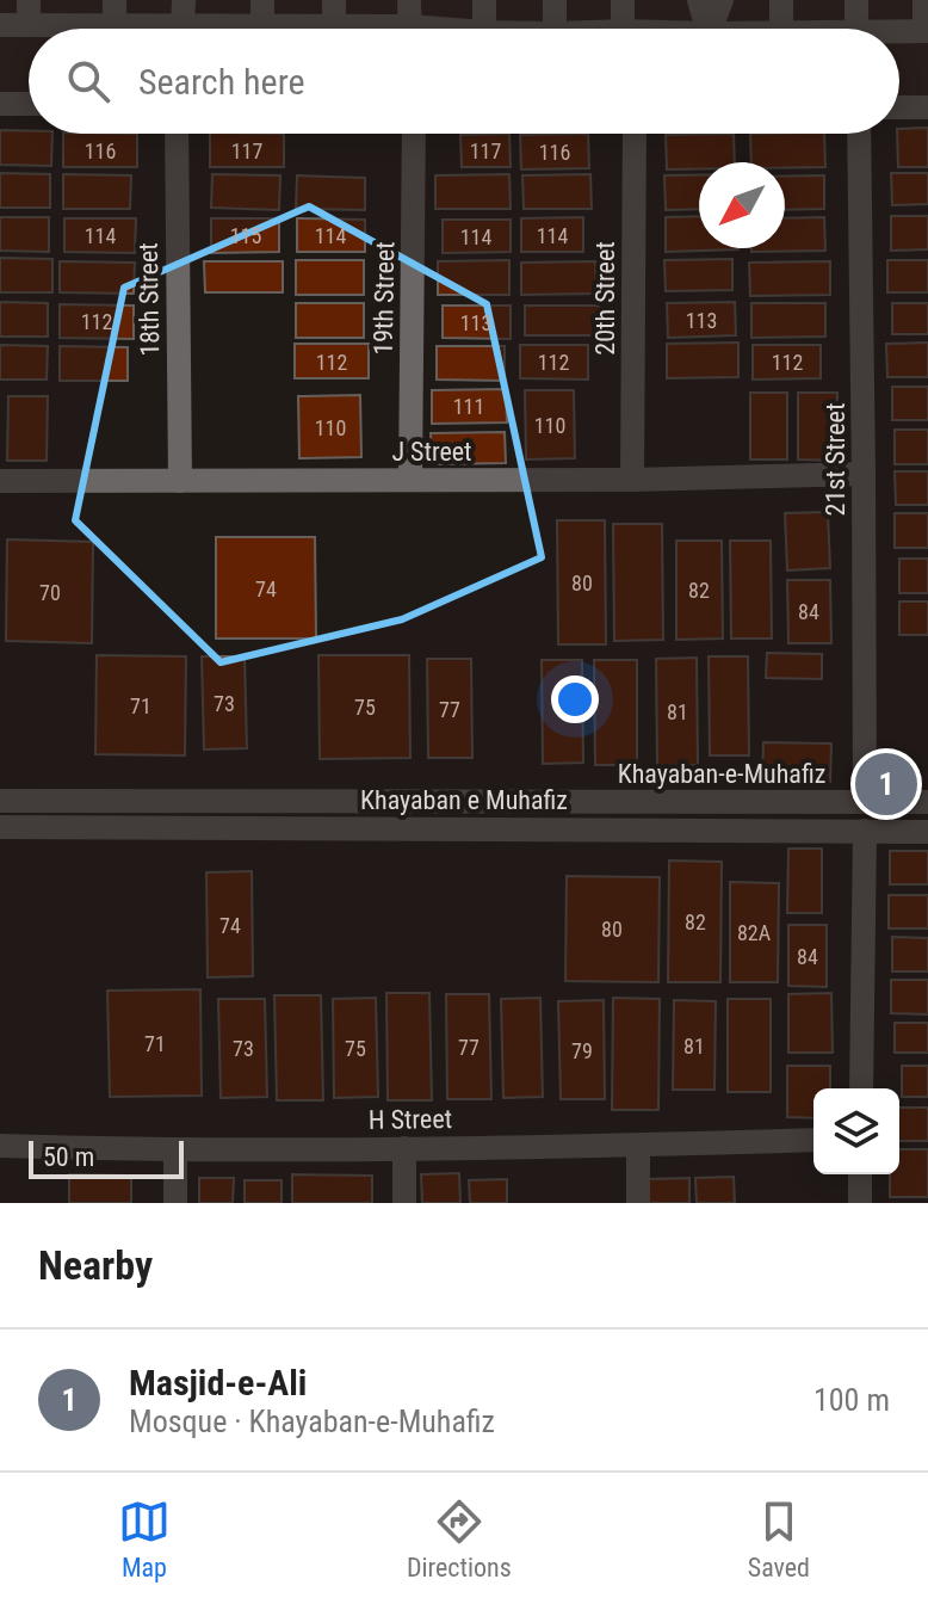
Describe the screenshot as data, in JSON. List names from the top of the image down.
{
  "streets": {
    "street": [
      "19th Street",
      "20th Street",
      "18th Street",
      "J Street",
      "21st Street",
      "Khayaban-e-Muhafiz",
      "Khayaban e Muhafiz",
      "H Street"
    ]
  },
  "crossings": [
    ["19th Street", "J Street"],
    ["20th Street", "J Street"],
    ["18th Street", "J Street"],
    ["J Street", "21st Street"],
    ["21st Street", "Khayaban-e-Muhafiz"]
  ],
  "house_numbers": [
    "116",
    "117",
    "117",
    "116",
    "114",
    "115",
    "114",
    "114",
    "114",
    "113",
    "112",
    "113",
    "112",
    "112",
    "112",
    "111",
    "110",
    "110",
    "80",
    "74",
    "82",
    "70",
    "84",
    "73",
    "71",
    "75",
    "77",
    "81",
    "82",
    "74",
    "80",
    "82A",
    "84",
    "71",
    "81",
    "77",
    "73",
    "75",
    "79"
  ],
  "scale_bar": "50 m",
  "north": "bottom left",
  "page": {
    "search": "Search here",
    "pins": "1",
    "scale": "50 m",
    "heading": "Nearby",
    "list": [
      {
        "mark": "1",
        "name": "Masjid-e-Ali",
        "note": "Mosque · Khayaban-e-Muhafiz",
        "value": "100 m"
      }
    ],
    "nav": ["Map", "Directions", "Saved"]
  }
}
